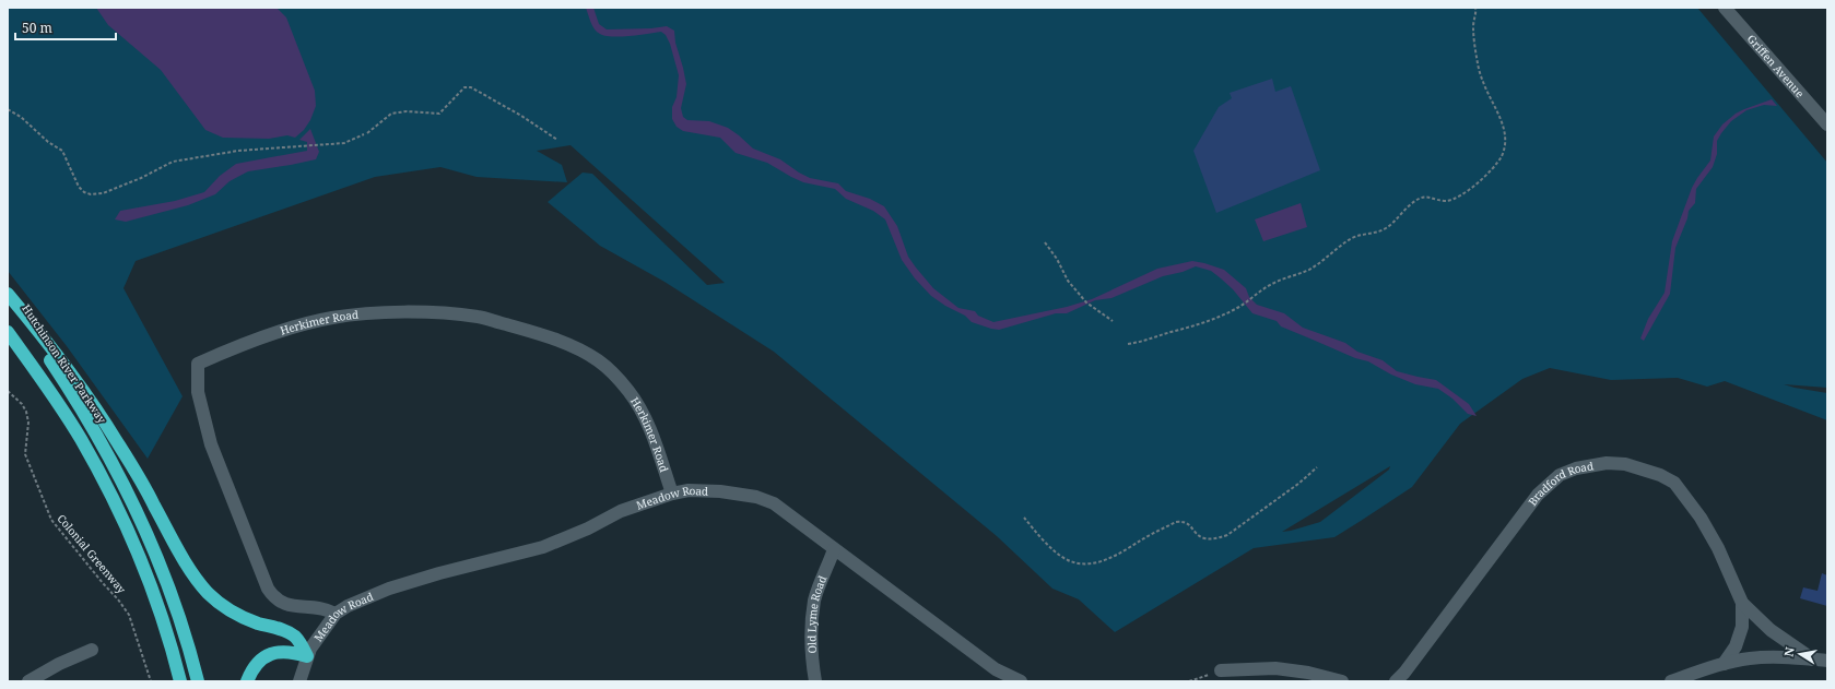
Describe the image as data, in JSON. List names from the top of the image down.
{
  "streets": {
    "highway": ["Hutchinson River Parkway"],
    "street": [
      "Griffen Avenue",
      "Herkimer Road",
      "Bradford Road",
      "Meadow Road",
      "Old Lyme Road"
    ],
    "path": ["Colonial Greenway"]
  },
  "crossings": [
    ["Herkimer Road", "Meadow Road"],
    ["Meadow Road", "Old Lyme Road"]
  ],
  "scale_bar": "50 m",
  "north": "left"
}
